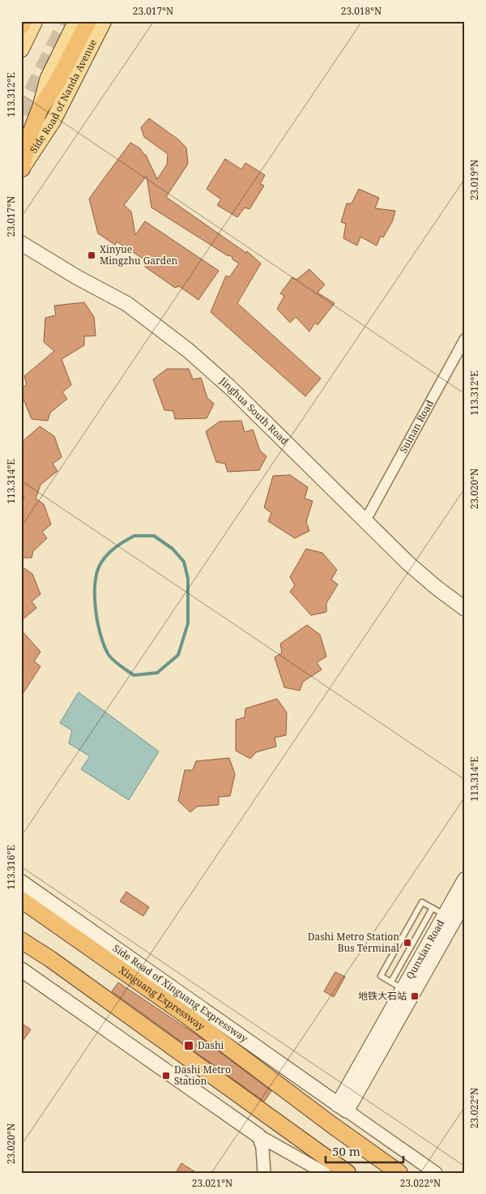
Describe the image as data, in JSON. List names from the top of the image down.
{
  "streets": {
    "highway": ["Xinguang Expressway"],
    "main road": [
      "Side Road of Nanda Avenue",
      "Jinghua South Road",
      "Qunxian Road",
      "Side Road of Xinguang Expressway"
    ],
    "street": ["Suinan Road"]
  },
  "crossings": [
    ["Qunxian Road", "Side Road of Xinguang Expressway"]
  ],
  "places": {
    "transit": [
      "Xinyue Mingzhu Garden",
      "Dashi Metro Station Bus Terminal",
      "地铁大石站",
      "Dashi",
      "Dashi Metro Station"
    ]
  },
  "scale_bar": "50 m",
  "coordinates": [
    "23.017°N",
    "23.018°N",
    "113.312°E",
    "23.019°N",
    "113.314°E",
    "23.020°N",
    "113.316°E",
    "23.022°N",
    "23.021°N"
  ]
}
